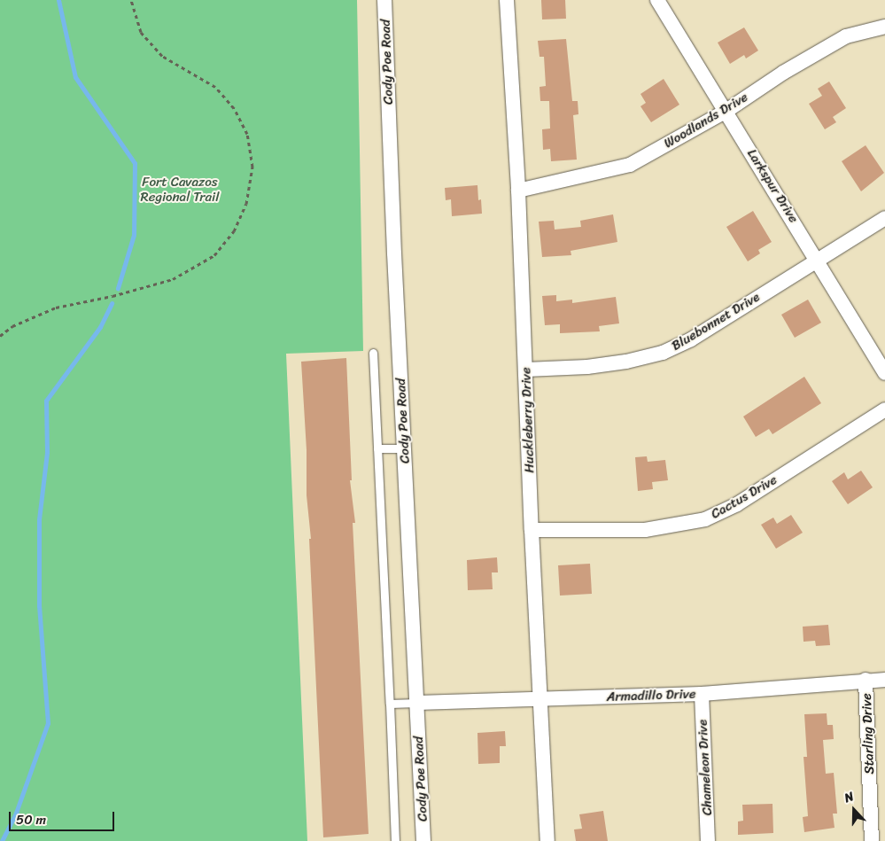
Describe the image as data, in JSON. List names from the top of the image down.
{
  "streets": {
    "street": [
      "Cody Poe Road",
      "Woodlands Drive",
      "Larkspur Drive",
      "Bluebonnet Drive",
      "Huckleberry Drive",
      "Cactus Drive",
      "Armadillo Drive",
      "Starling Drive",
      "Chameleon Drive"
    ]
  },
  "crossings": [
    ["Cody Poe Road", "Armadillo Drive"],
    ["Woodlands Drive", "Larkspur Drive"],
    ["Woodlands Drive", "Huckleberry Drive"],
    ["Larkspur Drive", "Bluebonnet Drive"],
    ["Bluebonnet Drive", "Huckleberry Drive"],
    ["Huckleberry Drive", "Cactus Drive"],
    ["Huckleberry Drive", "Armadillo Drive"],
    ["Armadillo Drive", "Starling Drive"],
    ["Armadillo Drive", "Chameleon Drive"]
  ],
  "parks": ["Fort Cavazos Regional Trail"],
  "scale_bar": "50 m",
  "north": "top"
}
